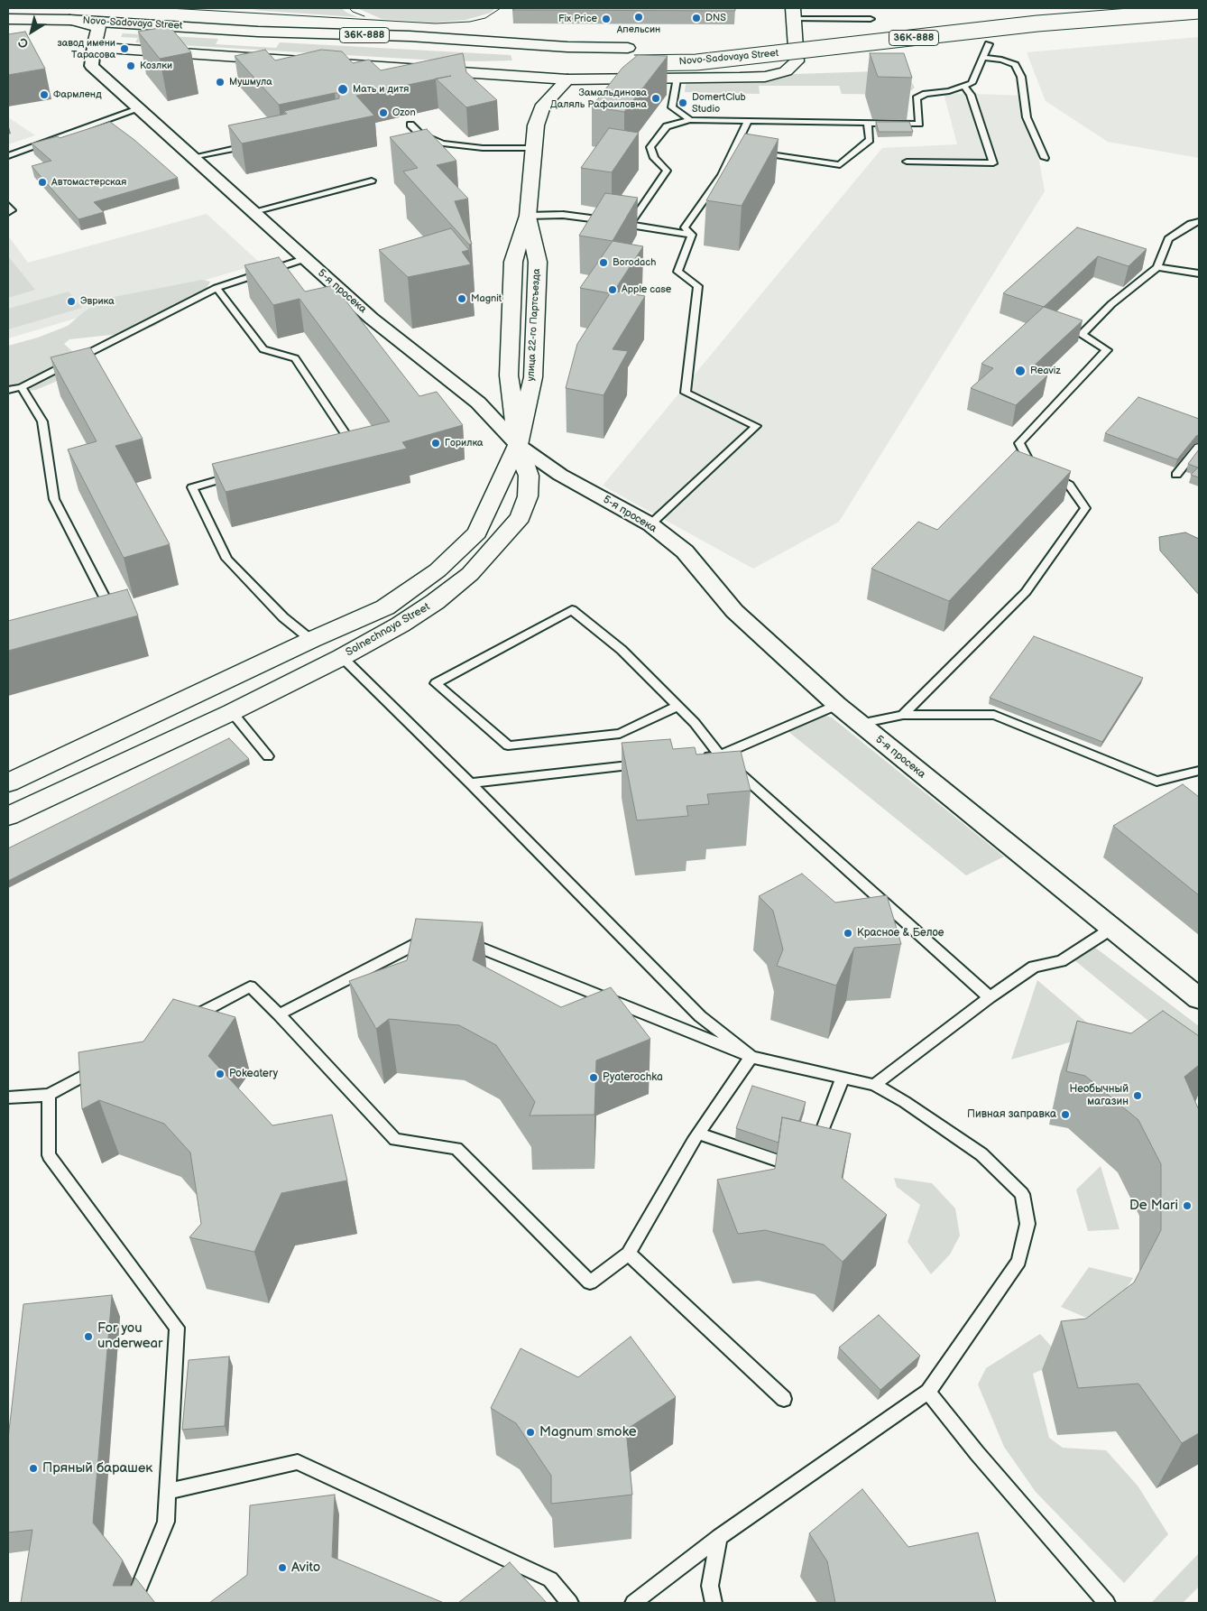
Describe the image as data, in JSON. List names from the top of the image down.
{
  "streets": {
    "main road": [
      "Novo-Sadovaya Street",
      "36К-888",
      "улица 22-го Партсъезда",
      "Solnechnaya Street"
    ],
    "street": ["5-я просека"]
  },
  "crossings": [
    ["5-я просека", "улица 22-го Партсъезда"],
    ["5-я просека", "Solnechnaya Street"],
    ["улица 22-го Партсъезда", "Solnechnaya Street"]
  ],
  "places": [
    "Апельсин",
    "DNS",
    "Fix Price",
    "завод имени Тарасова",
    "Козлки",
    "Мушмула",
    "Мать и дитя",
    "Фармленд",
    "Замальдинова Даляль Рафаиловна",
    "DomertClub Studio",
    "Ozon",
    "Автомастерская",
    "Borodach",
    "Apple case",
    "Magnit",
    "Эврика",
    "Reaviz",
    "Горилка",
    "Красное & Белое",
    "Pokeatery",
    "Pyaterochka",
    "Необычный магазин",
    "Пивная заправка",
    "De Mari",
    "For you underwear",
    "Magnum smoke",
    "Пряный барашек",
    "Avito"
  ],
  "north": "bottom left"
}
